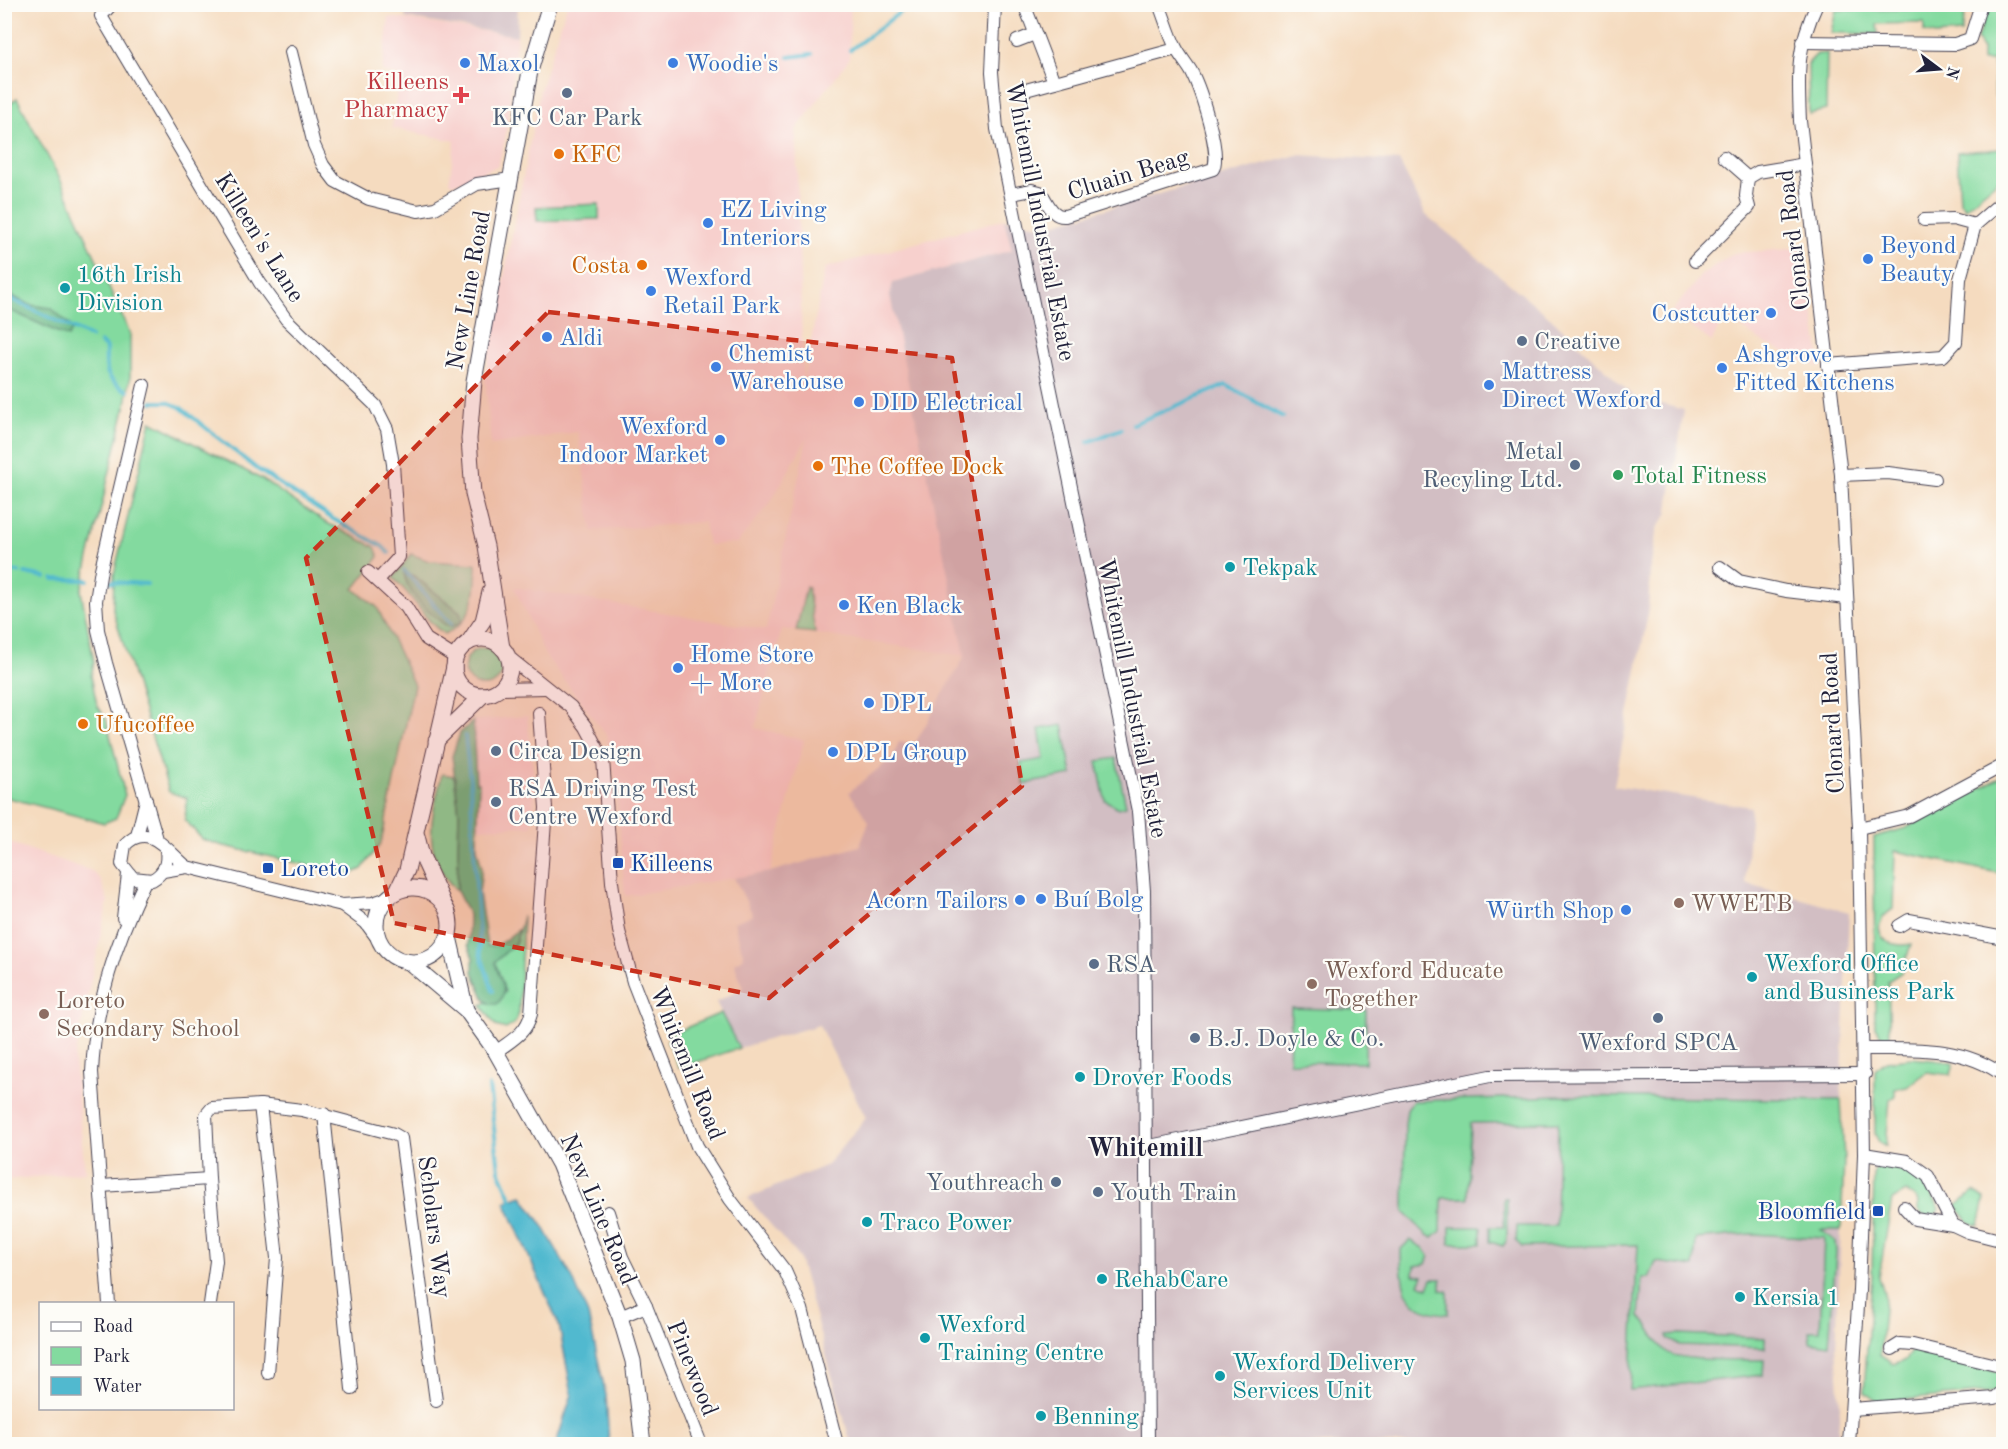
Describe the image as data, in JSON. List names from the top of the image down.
{
  "streets": {
    "main road": ["New Line Road"],
    "street": [
      "Cluain Beag",
      "Whitemill Industrial Estate",
      "Killeen's Lane",
      "Clonard Road",
      "Whitemill Road",
      "Scholars Way",
      "Pinewood"
    ]
  },
  "crossings": [
    ["Cluain Beag", "Whitemill Industrial Estate"],
    ["Killeen's Lane", "New Line Road"],
    ["Killeen's Lane", "Whitemill Road"],
    ["New Line Road", "Whitemill Road"],
    ["New Line Road", "Pinewood"]
  ],
  "districts": ["Whitemill"],
  "places": {
    "other": [
      "Maxol",
      "Woodie's",
      "KFC Car Park",
      "KFC",
      "EZ Living Interiors",
      "Beyond Beauty",
      "Costa",
      "16th Irish Division",
      "Wexford Retail Park",
      "Costcutter",
      "Aldi",
      "Creative",
      "Chemist Warehouse",
      "Ashgrove Fitted Kitchens",
      "Mattress Direct Wexford",
      "DID Electrical",
      "Wexford Indoor Market",
      "Metal Recyling Ltd.",
      "The Coffee Dock",
      "Total Fitness",
      "Tekpak",
      "Ken Black",
      "Home Store + More",
      "DPL",
      "Ufucoffee",
      "Circa Design",
      "DPL Group",
      "RSA Driving Test Centre Wexford",
      "Buí Bolg",
      "Acorn Tailors",
      "WWETB",
      "Würth Shop",
      "RSA",
      "Wexford Office and Business Park",
      "Wexford Educate Together",
      "Loreto Secondary School",
      "Wexford SPCA",
      "B.J. Doyle & Co.",
      "Drover Foods",
      "Youthreach",
      "Youth Train",
      "Traco Power",
      "RehabCare",
      "Kersia 1",
      "Wexford Training Centre",
      "Wexford Delivery Services Unit",
      "Benning"
    ],
    "health": ["Killeens Pharmacy"],
    "transit": ["Killeens", "Loreto", "Bloomfield"]
  },
  "legend": ["Road", "Park", "Water"],
  "north": "right"
}
